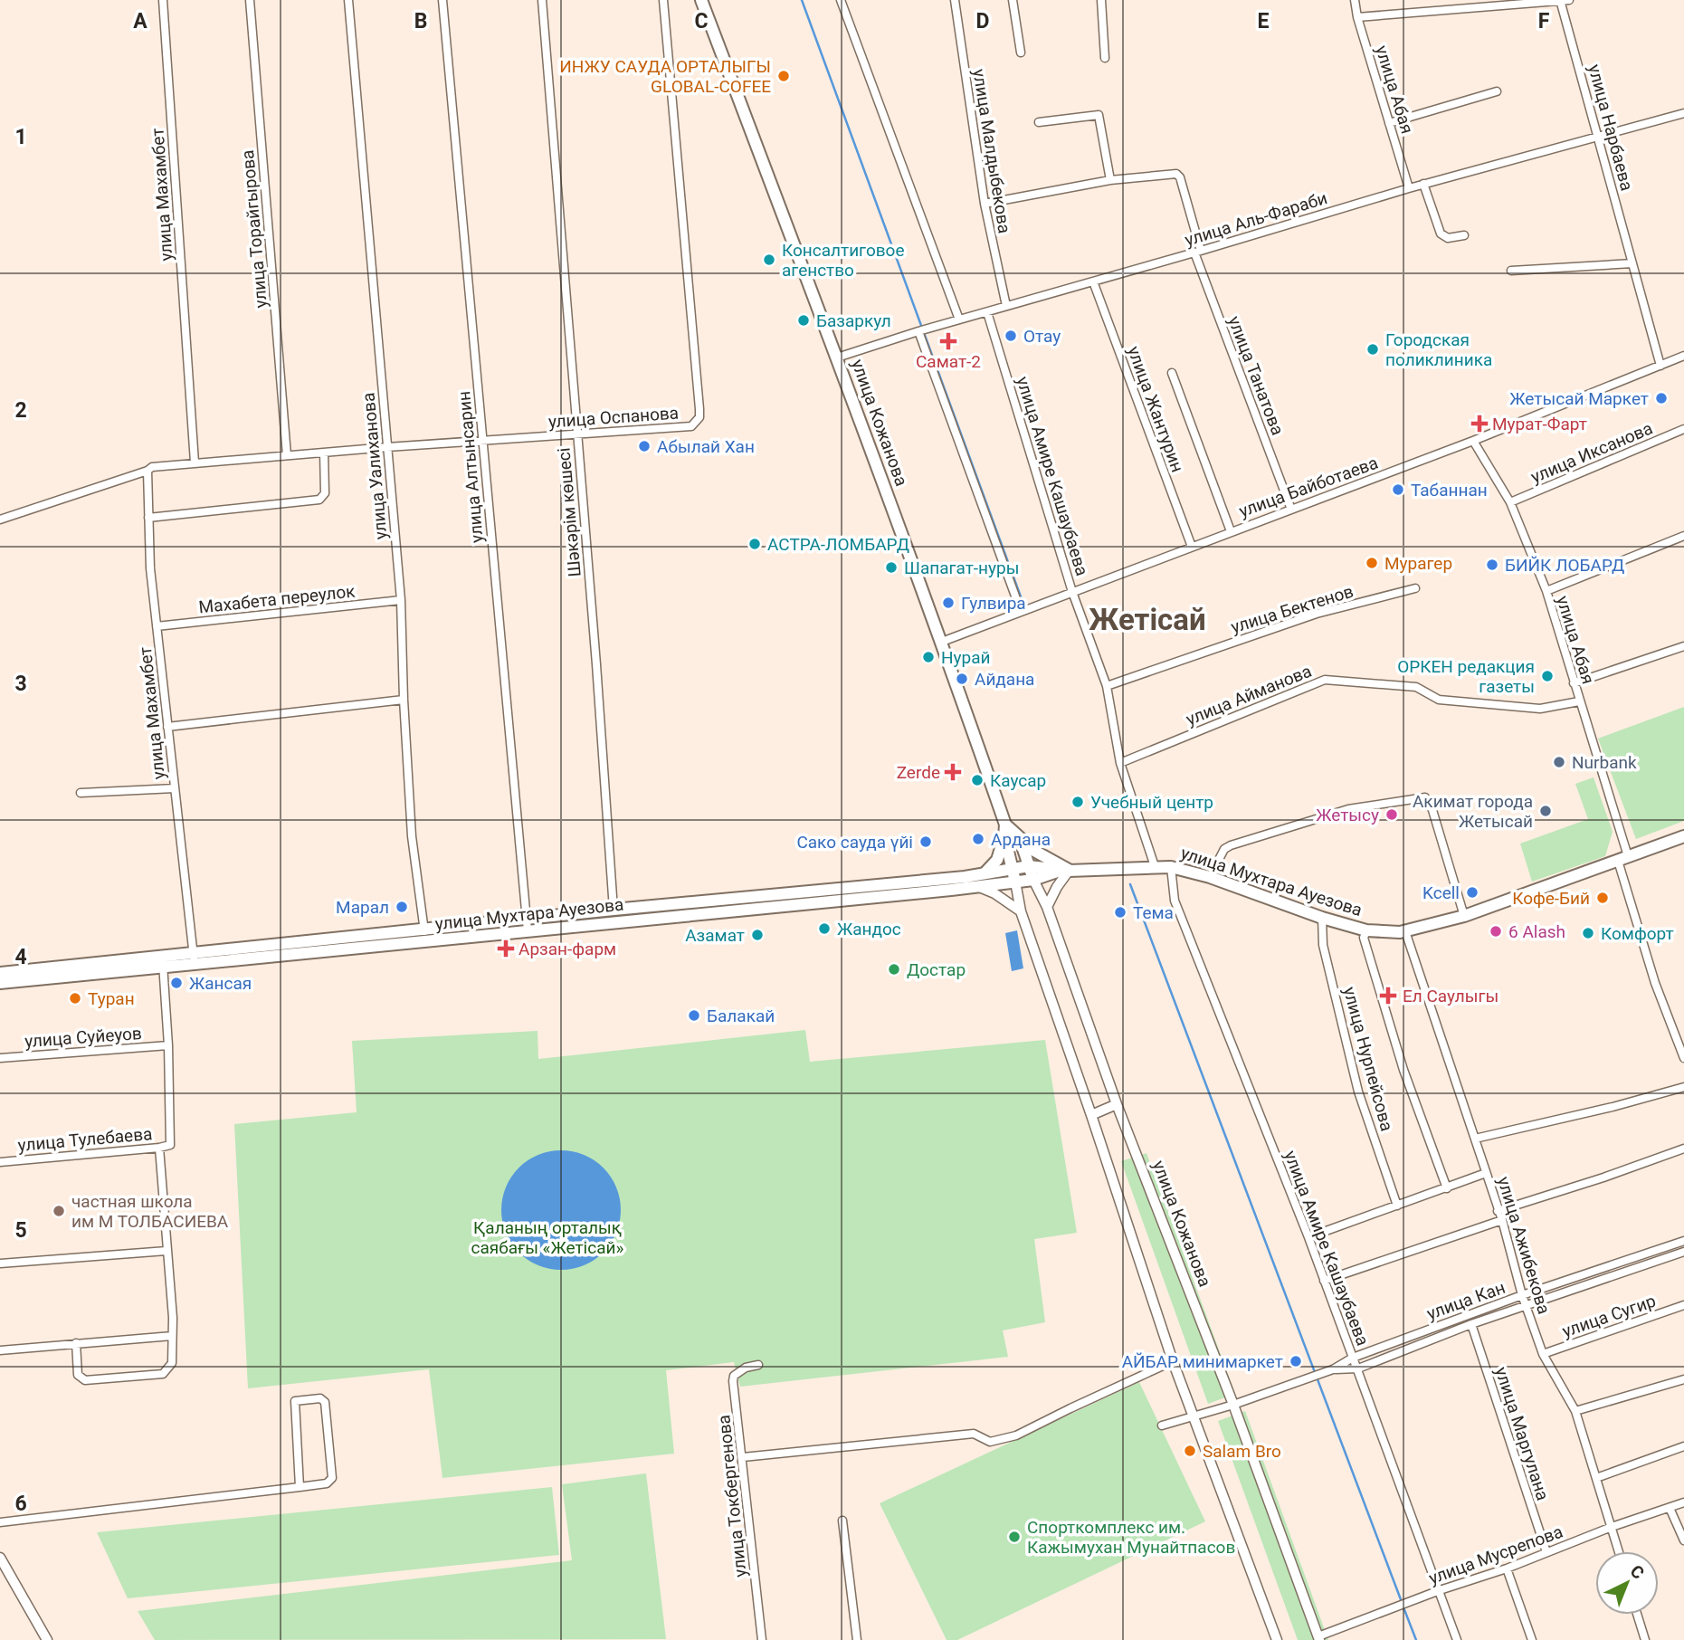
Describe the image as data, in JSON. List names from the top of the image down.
{
  "streets": {
    "main road": ["улица Кожанова", "улица Мухтара Ауезова"],
    "street": [
      "улица Абая",
      "улица Нарбаева",
      "улица Малдыбекова",
      "улица Махамбет",
      "улица Аль-Фараби",
      "улица Торайгырова",
      "улица Танатова",
      "улица Жантурин",
      "улица Оспанова",
      "улица Иксанова",
      "улица Уалиханова",
      "улица Алтынсарин",
      "улица Амире Кашаубаева",
      "улица Байботаева",
      "Шәкәрім көшесі",
      "Махабета переулок",
      "улица Бектенов",
      "улица Айманова",
      "улица Суйеуов",
      "улица Нурпейсова",
      "улица Тулебаева",
      "улица Ажибекова",
      "улица Кан",
      "улица Сугир",
      "улица Маргулана",
      "улица Токбергенова",
      "улица Мусрепова"
    ]
  },
  "crossings": [
    ["улица Абая", "улица Аль-Фараби"],
    ["улица Абая", "улица Иксанова"],
    ["улица Абая", "улица Байботаева"],
    ["улица Абая", "улица Айманова"],
    ["улица Абая", "улица Мухтара Ауезова"],
    ["улица Нарбаева", "улица Аль-Фараби"],
    ["улица Нарбаева", "улица Байботаева"],
    ["улица Малдыбекова", "улица Аль-Фараби"],
    ["улица Махамбет", "улица Оспанова"],
    ["улица Махамбет", "Махабета переулок"],
    ["улица Махамбет", "улица Мухтара Ауезова"],
    ["улица Аль-Фараби", "улица Танатова"],
    ["улица Аль-Фараби", "улица Жантурин"],
    ["улица Аль-Фараби", "улица Кожанова"],
    ["улица Аль-Фараби", "улица Амире Кашаубаева"],
    ["улица Торайгырова", "улица Оспанова"],
    ["улица Танатова", "улица Байботаева"],
    ["улица Жантурин", "улица Байботаева"],
    ["улица Оспанова", "улица Уалиханова"],
    ["улица Оспанова", "улица Алтынсарин"],
    ["улица Оспанова", "Шәкәрім көшесі"],
    ["улица Кожанова", "улица Байботаева"],
    ["улица Кожанова", "улица Мухтара Ауезова"],
    ["улица Кожанова", "улица Кан"],
    ["улица Кожанова", "улица Мусрепова"],
    ["улица Уалиханова", "Махабета переулок"],
    ["улица Уалиханова", "улица Мухтара Ауезова"],
    ["улица Алтынсарин", "улица Мухтара Ауезова"],
    ["улица Амире Кашаубаева", "улица Байботаева"],
    ["улица Амире Кашаубаева", "улица Бектенов"],
    ["улица Амире Кашаубаева", "улица Айманова"],
    ["улица Амире Кашаубаева", "улица Мухтара Ауезова"],
    ["улица Амире Кашаубаева", "улица Кан"],
    ["улица Амире Кашаубаева", "улица Мусрепова"],
    ["Шәкәрім көшесі", "улица Мухтара Ауезова"],
    ["улица Мухтара Ауезова", "улица Нурпейсова"],
    ["улица Мухтара Ауезова", "улица Ажибекова"],
    ["улица Суйеуов", "улица Тулебаева"],
    ["улица Ажибекова", "улица Кан"],
    ["улица Ажибекова", "улица Сугир"],
    ["улица Ажибекова", "улица Мусрепова"],
    ["улица Кан", "улица Маргулана"],
    ["улица Маргулана", "улица Мусрепова"]
  ],
  "districts": ["Жетісай"],
  "parks": ["Қаланың орталық саябағы «Жетісай»"],
  "places": {
    "other": [
      "ИНЖУ САУДА ОРТАЛЫГЫ GLOBAL-COFEE",
      "Консалтиговое агенство",
      "Базаркул",
      "Отау",
      "Городская поликлиника",
      "Жетысай Маркет",
      "Абылай Хан",
      "Табаннан",
      "АСТРА-ЛОМБАРД",
      "Мурагер",
      "БИЙК ЛОБАРД",
      "Шапагат-нуры",
      "Гулвира",
      "Нурай",
      "ОРКЕН редакция газеты",
      "Айдана",
      "Nurbank",
      "Каусар",
      "Учебный центр",
      "Акимат города Жетысай",
      "Жетысу",
      "Ардана",
      "Сако сауда үйі",
      "Kcell",
      "Кофе-Бий",
      "Марал",
      "Тема",
      "Жандос",
      "6 Alash",
      "Комфорт",
      "Азамат",
      "Достар",
      "Жансая",
      "Туран",
      "Балакай",
      "частная школа им М ТОЛБАСИЕВА",
      "АЙБАР минимаркет",
      "Salam Bro",
      "Спорткомплекс им. Кажымухан Мунайтпасов"
    ],
    "health": [
      "Самат-2",
      "Мурат-Фарт",
      "Zerde",
      "Арзан-фарм",
      "Ел Саулыгы"
    ]
  },
  "north": "top right",
  "grid": {
    "columns": [
      "A",
      "B",
      "C",
      "D",
      "E",
      "F"
    ],
    "rows": [
      "1",
      "2",
      "3",
      "4",
      "5",
      "6"
    ]
  }
}
